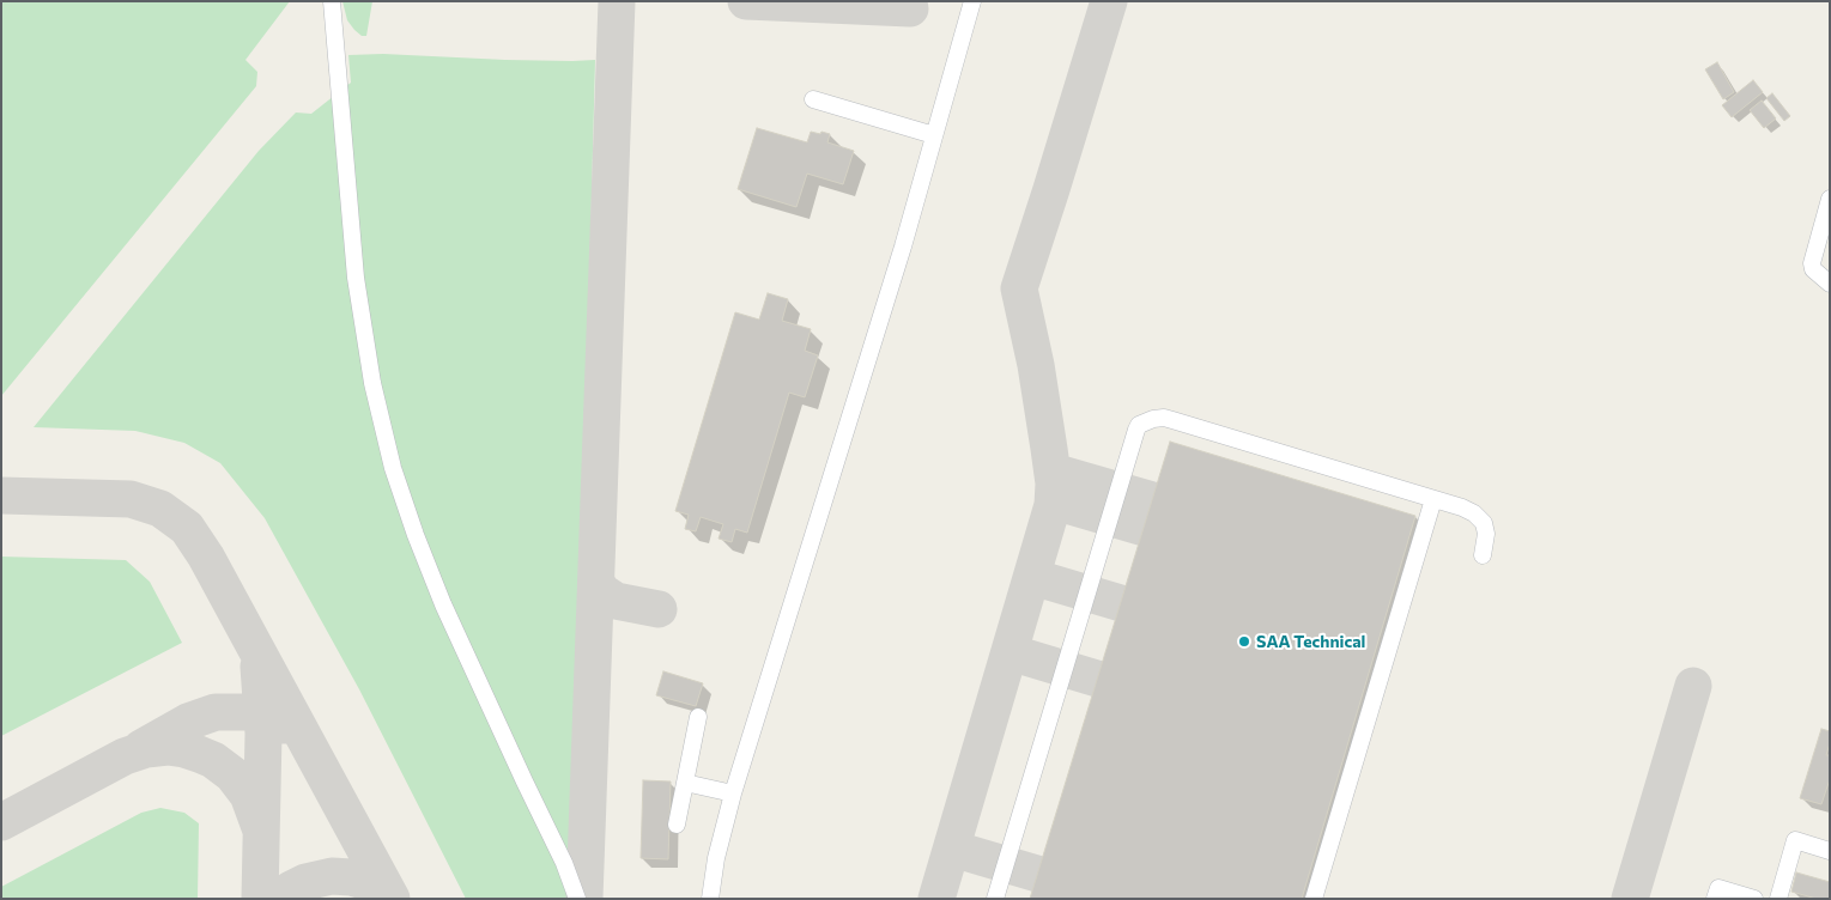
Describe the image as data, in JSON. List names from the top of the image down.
{
  "places": ["SAA Technical"]
}
